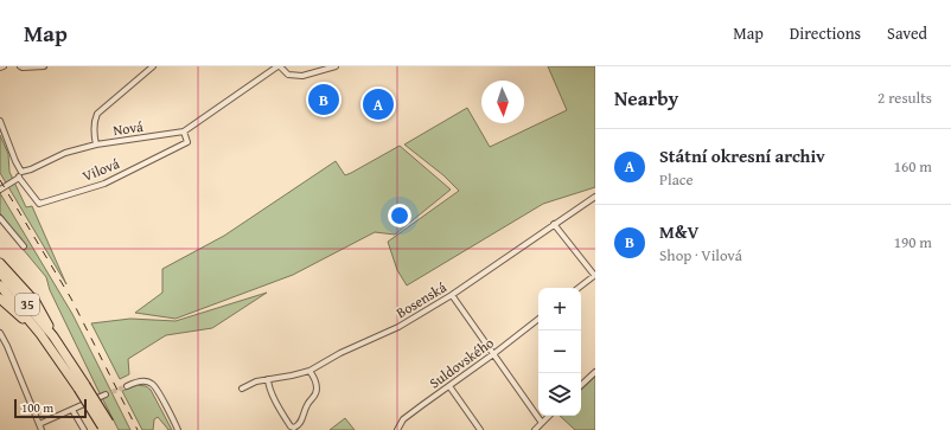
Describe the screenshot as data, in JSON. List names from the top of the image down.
{
  "streets": {
    "highway": ["35"],
    "street": [
      "Nová",
      "Vilová",
      "Bosenská",
      "Suldovského"
    ]
  },
  "crossings": [
    ["Nová", "Vilová"]
  ],
  "scale_bar": "100 m",
  "north": "bottom",
  "page": {
    "header": "Map",
    "nav": ["Map", "Directions", "Saved"],
    "heading": ["Nearby", "2 results"],
    "pins": ["B", "A"],
    "list": [
      {
        "mark": "A",
        "name": "Státní okresní archiv",
        "note": "Place",
        "value": "160 m"
      },
      {
        "mark": "B",
        "name": "M&V",
        "note": "Shop · Vilová",
        "value": "190 m"
      }
    ],
    "map_buttons": ["+", "−"],
    "scale": "100 m"
  }
}
